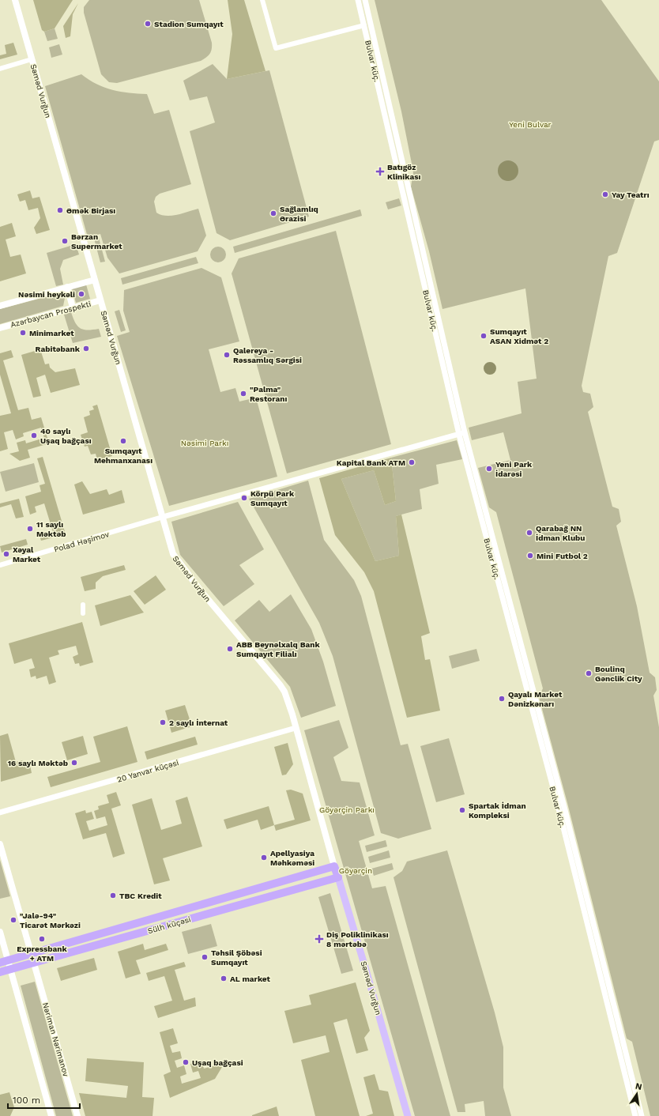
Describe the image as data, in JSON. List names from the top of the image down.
{
  "streets": {
    "highway": ["Səməd Vurğun", "Sülh küçəsi"],
    "main road": ["Azərbaycan Prospekti", "Nəriman Nərimanov"],
    "street": ["Bulvar küç.", "Polad Həşimov", "20 Yanvar küçəsi"]
  },
  "crossings": [
    ["Səməd Vurğun", "Azərbaycan Prospekti"],
    ["Səməd Vurğun", "Polad Həşimov"],
    ["Səməd Vurğun", "20 Yanvar küçəsi"],
    ["Səməd Vurğun", "Sülh küçəsi"],
    ["Sülh küçəsi", "Nəriman Nərimanov"]
  ],
  "parks": [
    "Yeni Bulvar",
    "Nəsimi Parkı",
    "Göyərçin Parkı",
    "Göyərçin"
  ],
  "places": {
    "other": [
      "Stadion Sumqayıt",
      "Yay Teatrı",
      "Əmək Birjası",
      "Sağlamlıq Ərazisi",
      "Bərzan Supermarket",
      "Nəsimi heykəli",
      "Minimarket",
      "Sumqayıt ASAN Xidmət 2",
      "Rabitəbank",
      "Qalereya - Rəssamlıq Sərgisi",
      "\"Palma\" Restoranı",
      "40 saylı Uşaq bağçası",
      "Sumqayıt Mehmanxanası",
      "Kapital Bank ATM",
      "Yeni Park İdarəsi",
      "Körpü Park Sumqayıt",
      "11 saylı Məktəb",
      "Qarabağ NN İdman Klubu",
      "Xəyal Market",
      "Mini Futbol 2",
      "ABB Beynəlxalq Bank Sumqayıt Filialı",
      "Boulinq Gənclik City",
      "Qayalı Market Dənizkənarı",
      "2 saylı İnternat",
      "16 saylı Məktəb",
      "Spartak İdman Kompleksi",
      "Apellyasiya Məhkəməsi",
      "TBC Kredit",
      "\"Jalə-94\" Ticarət Mərkəzi",
      "Expressbank + ATM",
      "Təhsil Şöbəsi Sumqayıt",
      "AL market",
      "Uşaq bağçasi"
    ],
    "health": ["Batıgöz Klinikası", "Diş Poliklinikası 8 mərtəbə"]
  },
  "scale_bar": "100 m",
  "north": "top"
}
